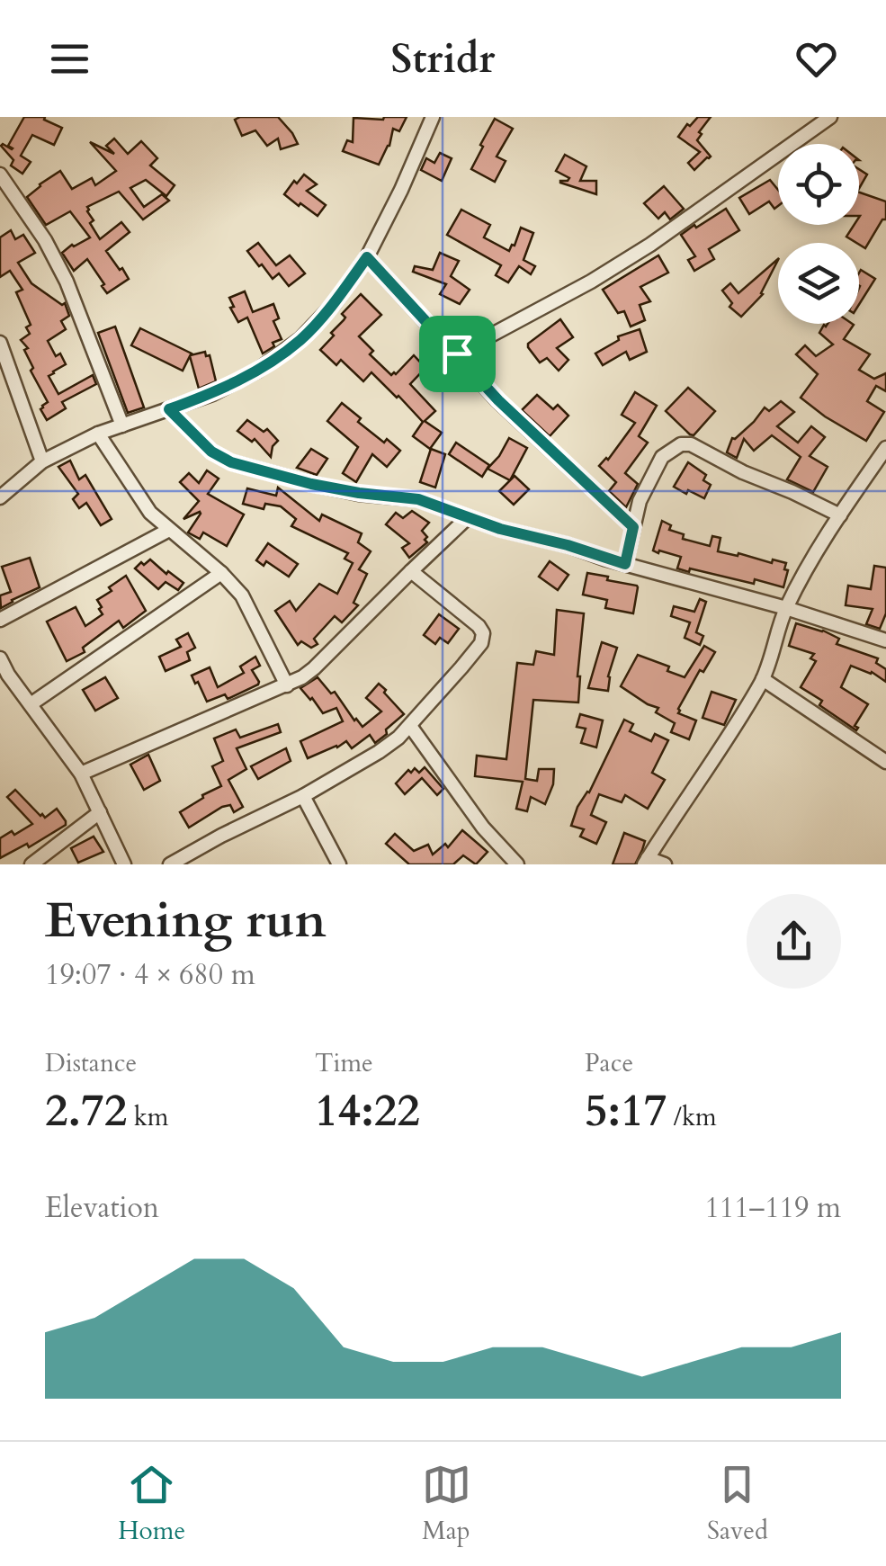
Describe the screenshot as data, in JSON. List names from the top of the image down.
{
  "page": {
    "header": "Stridr",
    "heading": ["Evening run", "19:07 · 4 × 680 m"],
    "stats": [
      ["Distance", "2.72 km"],
      ["Time", "14:22"],
      ["Pace", "5:17 /km"]
    ],
    "chart": ["Elevation", "111–119 m"],
    "tabs": ["Home", "Map", "Saved"]
  }
}
